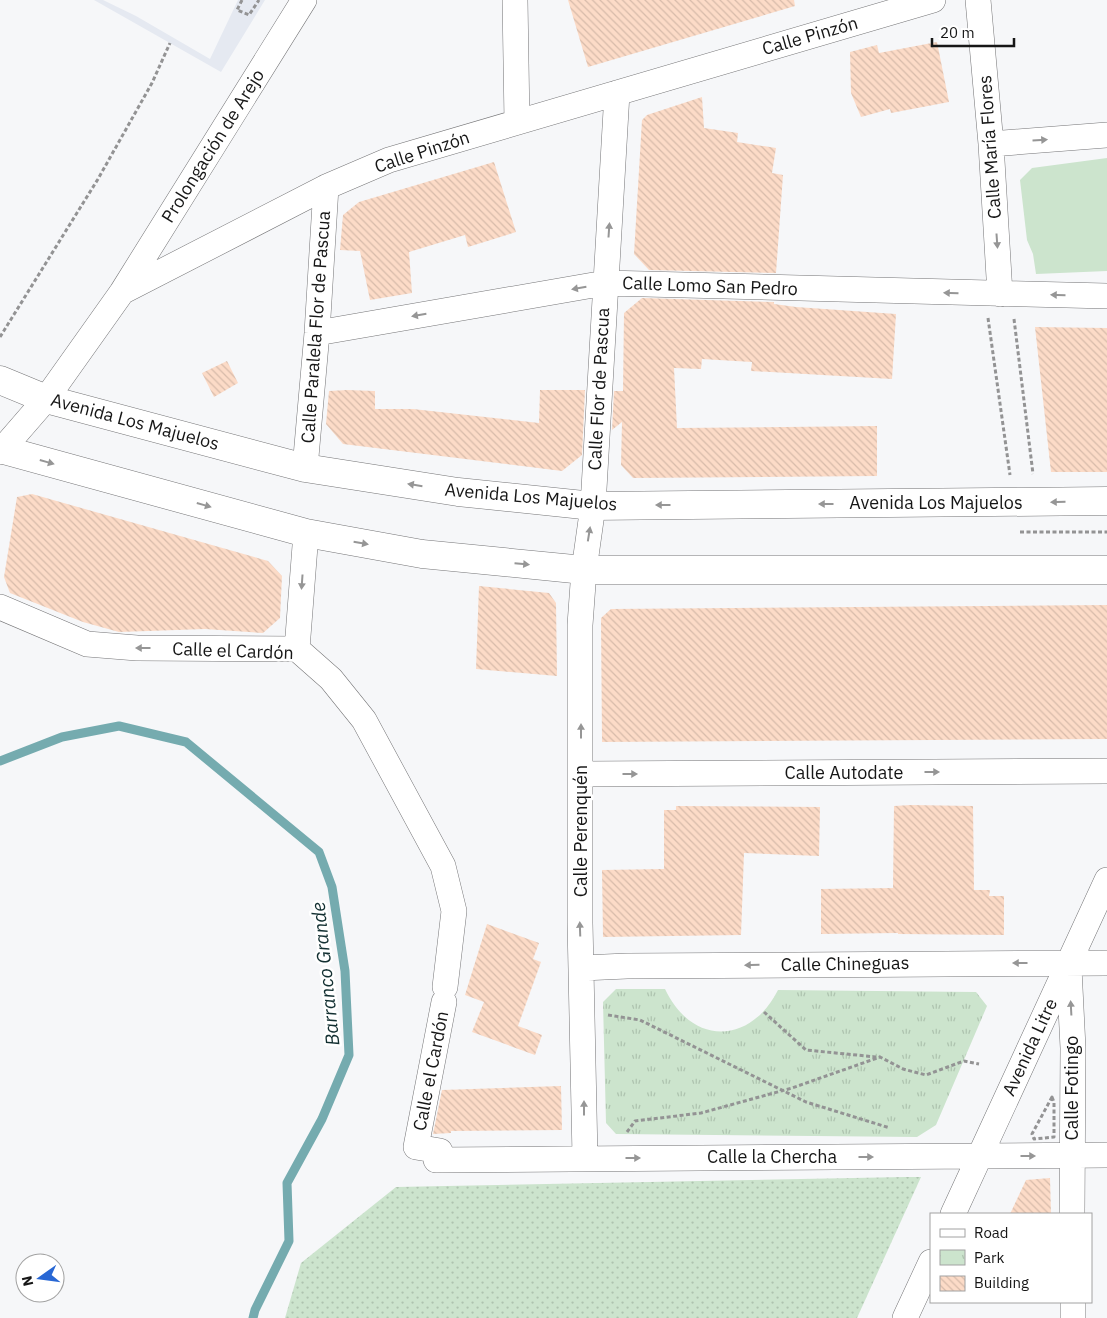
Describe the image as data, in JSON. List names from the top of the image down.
{
  "streets": {
    "street": [
      "Calle Pinzón",
      "Prolongación de Arejo",
      "Calle María Flores",
      "Calle Lomo San Pedro",
      "Calle Paralela Flor de Pascua",
      "Calle Flor de Pascua",
      "Avenida Los Majuelos",
      "Calle el Cardón",
      "Calle Autodate",
      "Calle Perenquén",
      "Calle Chineguas",
      "Avenida Litre",
      "Calle Fotingo",
      "Calle la Chercha"
    ]
  },
  "crossings": [
    ["Calle Pinzón", "Prolongación de Arejo"],
    ["Calle Pinzón", "Calle Paralela Flor de Pascua"],
    ["Calle Pinzón", "Calle Flor de Pascua"],
    ["Calle Pinzón", "Avenida Los Majuelos"],
    ["Calle María Flores", "Calle Lomo San Pedro"],
    ["Calle Lomo San Pedro", "Calle Paralela Flor de Pascua"],
    ["Calle Lomo San Pedro", "Calle Flor de Pascua"],
    ["Calle Paralela Flor de Pascua", "Avenida Los Majuelos"],
    ["Calle Flor de Pascua", "Avenida Los Majuelos"],
    ["Calle Flor de Pascua", "Calle Perenquén"],
    ["Avenida Los Majuelos", "Calle Perenquén"],
    ["Calle el Cardón", "Calle la Chercha"],
    ["Calle Autodate", "Calle Perenquén"],
    ["Calle Perenquén", "Calle Chineguas"],
    ["Calle Perenquén", "Calle la Chercha"],
    ["Calle Chineguas", "Avenida Litre"],
    ["Calle Chineguas", "Calle Fotingo"],
    ["Avenida Litre", "Calle Fotingo"],
    ["Avenida Litre", "Calle la Chercha"],
    ["Calle Fotingo", "Calle la Chercha"]
  ],
  "one_way": [
    "Calle María Flores",
    "Calle Lomo San Pedro",
    "Calle Flor de Pascua",
    "Calle Perenquén",
    "Calle Chineguas",
    "Calle Fotingo",
    "Calle la Chercha"
  ],
  "water": ["Barranco Grande"],
  "legend": ["Road", "Park", "Building"],
  "scale_bar": "20 m",
  "north": "left"
}
